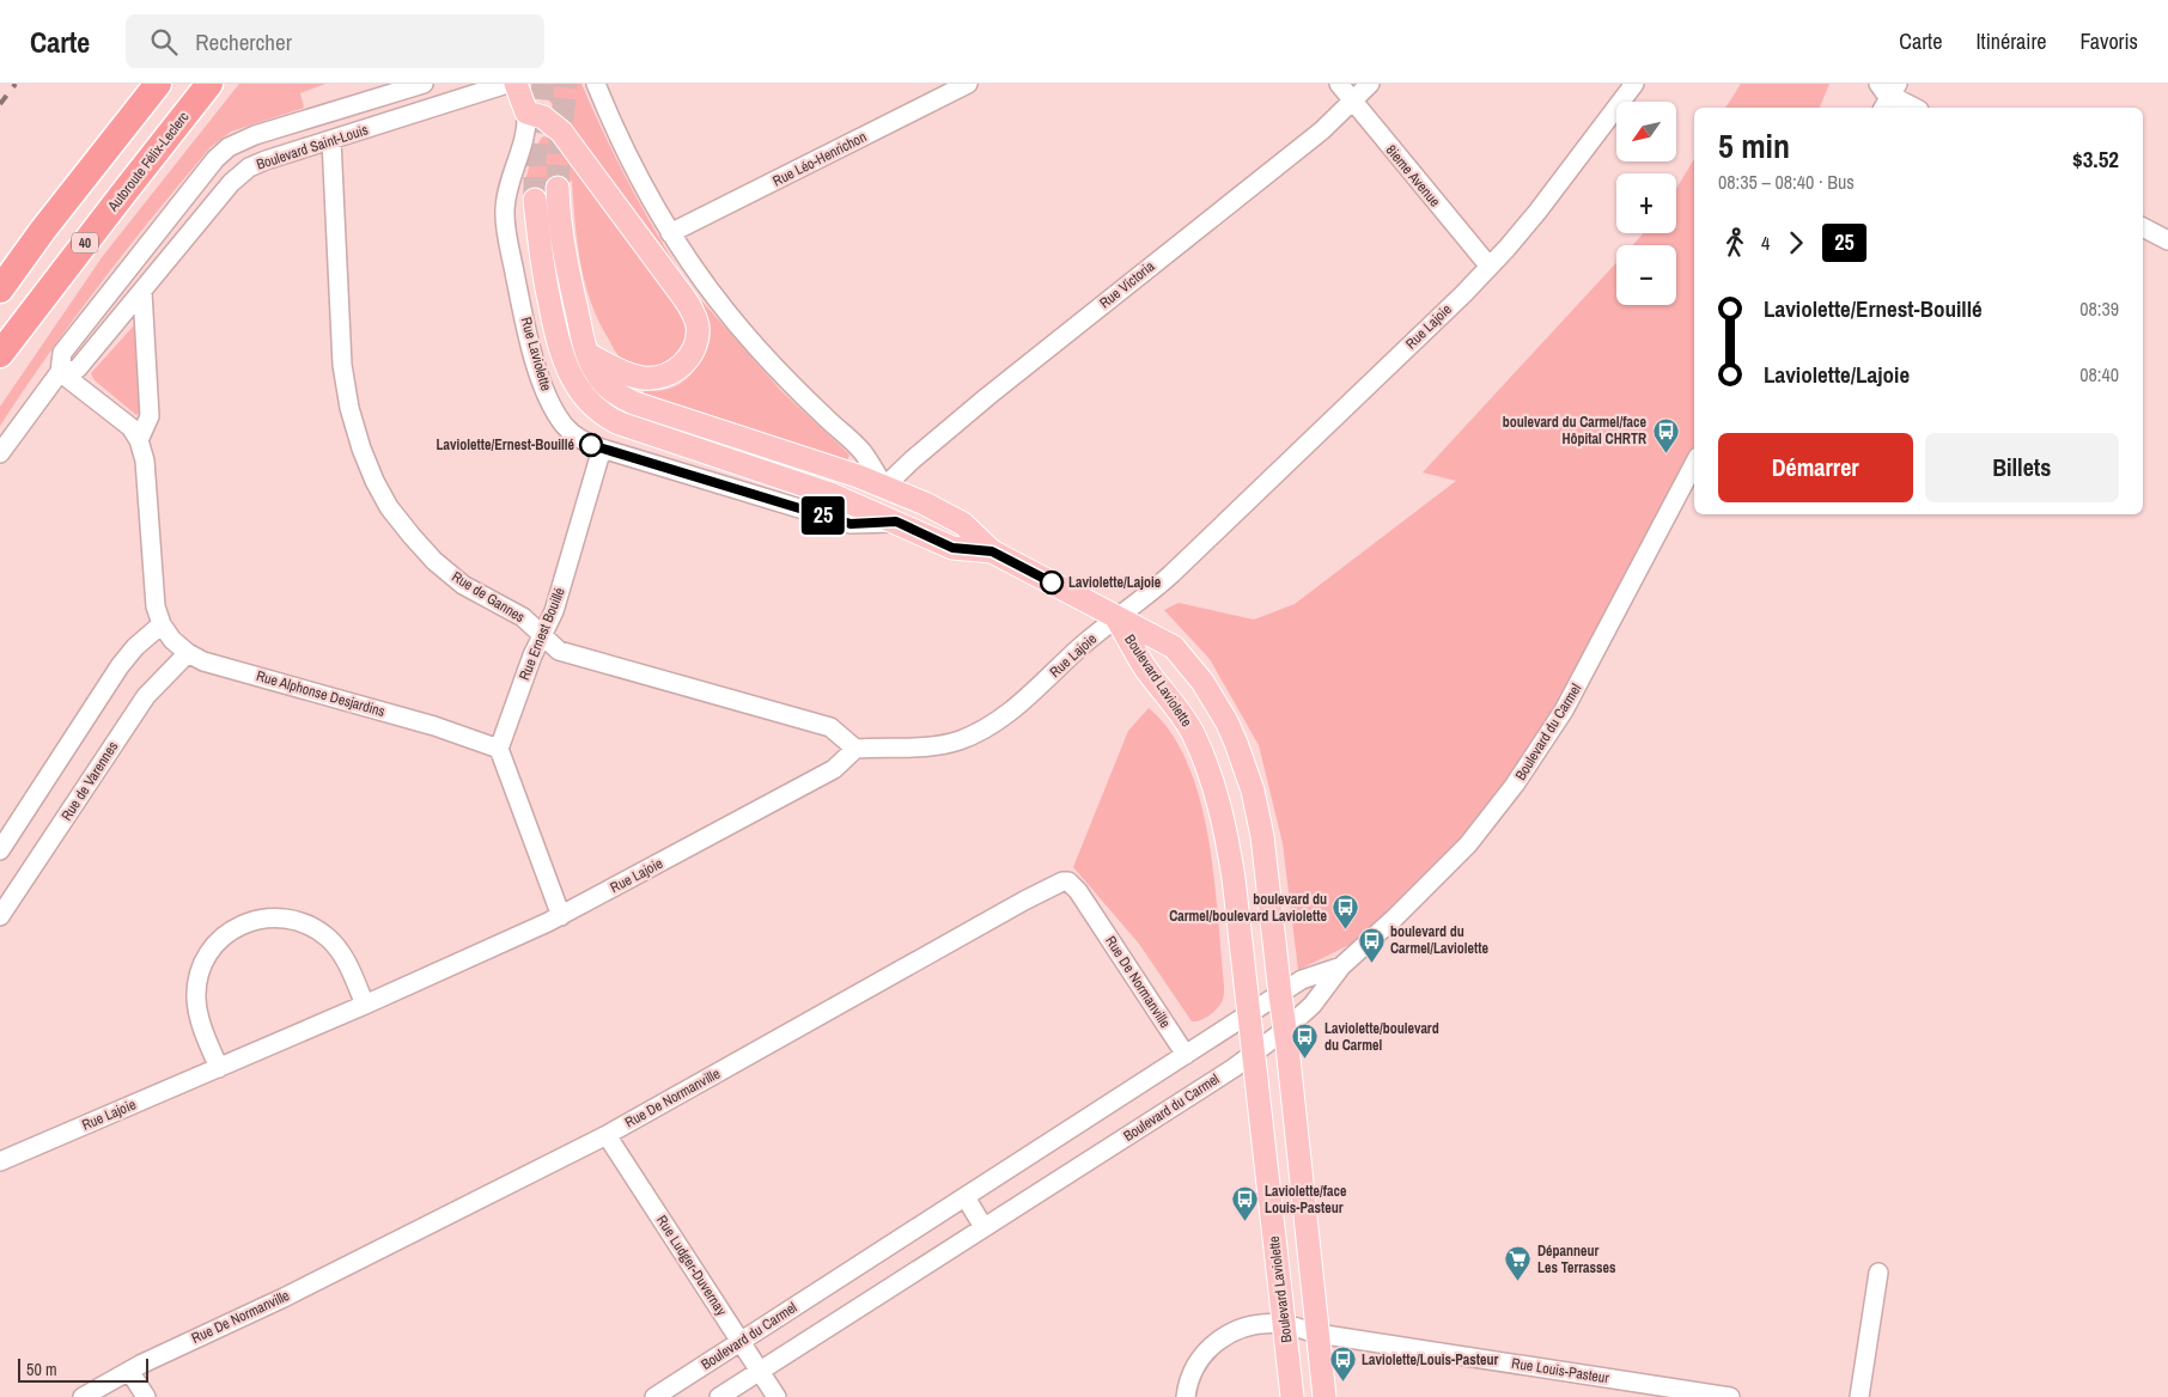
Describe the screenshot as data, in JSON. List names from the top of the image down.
{
  "streets": {
    "highway": ["Autoroute Félix-Leclerc", "40"],
    "main road": ["Rue Laviolette", "Boulevard Laviolette"],
    "street": [
      "Boulevard Saint-Louis",
      "Rue Léo-Henrichon",
      "8ieme Avenue",
      "Rue Victoria",
      "Rue Lajoie",
      "Rue de Gannes",
      "Rue Ernest Bouillé",
      "Rue Alphonse Desjardins",
      "Boulevard du Carmel",
      "Rue de Varennes",
      "Rue De Normanville",
      "Rue Ludger-Duvernay",
      "Rue Louis-Pasteur"
    ]
  },
  "crossings": [
    ["Boulevard Saint-Louis", "Rue de Gannes"],
    ["Boulevard Saint-Louis", "Rue Alphonse Desjardins"],
    ["8ieme Avenue", "Rue Victoria"],
    ["8ieme Avenue", "Rue Lajoie"],
    ["Rue Victoria", "Rue Laviolette"],
    ["Rue Lajoie", "Rue Laviolette"],
    ["Rue Lajoie", "Rue de Gannes"],
    ["Rue Lajoie", "Boulevard Laviolette"],
    ["Rue Laviolette", "Rue Ernest Bouillé"],
    ["Rue Laviolette", "Boulevard Laviolette"],
    ["Rue de Gannes", "Rue Ernest Bouillé"],
    ["Rue Ernest Bouillé", "Rue Alphonse Desjardins"],
    ["Boulevard Laviolette", "Boulevard du Carmel"],
    ["Boulevard Laviolette", "Rue Louis-Pasteur"],
    ["Rue Alphonse Desjardins", "Rue de Varennes"],
    ["Boulevard du Carmel", "Rue De Normanville"],
    ["Boulevard du Carmel", "Rue Ludger-Duvernay"],
    ["Rue De Normanville", "Rue Ludger-Duvernay"]
  ],
  "places": {
    "other": ["Laviolette/Ernest-Bouillé", "Laviolette/Lajoie"],
    "bus stop": [
      "boulevard du Carmel/face Hôpital CHRTR",
      "boulevard du Carmel/boulevard Laviolette",
      "boulevard du Carmel/Laviolette",
      "Laviolette/boulevard du Carmel",
      "Laviolette/face Louis-Pasteur",
      "Laviolette/Louis-Pasteur"
    ],
    "supermarket": ["Dépanneur Les Terrasses"]
  },
  "lines": ["bus line 25"],
  "scale_bar": "50 m",
  "north": "bottom left",
  "page": {
    "header": "Carte",
    "search": "Rechercher",
    "nav": ["Carte", "Itinéraire", "Favoris"],
    "on_map": "25",
    "map_buttons": ["+", "−"],
    "heading": ["5 min", "08:35 – 08:40 · Bus", "$3.52"],
    "legs": ["4", "25"],
    "list": [
      {
        "name": "Laviolette/Ernest-Bouillé",
        "value": "08:39"
      },
      {
        "name": "Laviolette/Lajoie",
        "value": "08:40"
      }
    ],
    "buttons": ["Démarrer", "Billets"],
    "scale": "50 m"
  }
}
